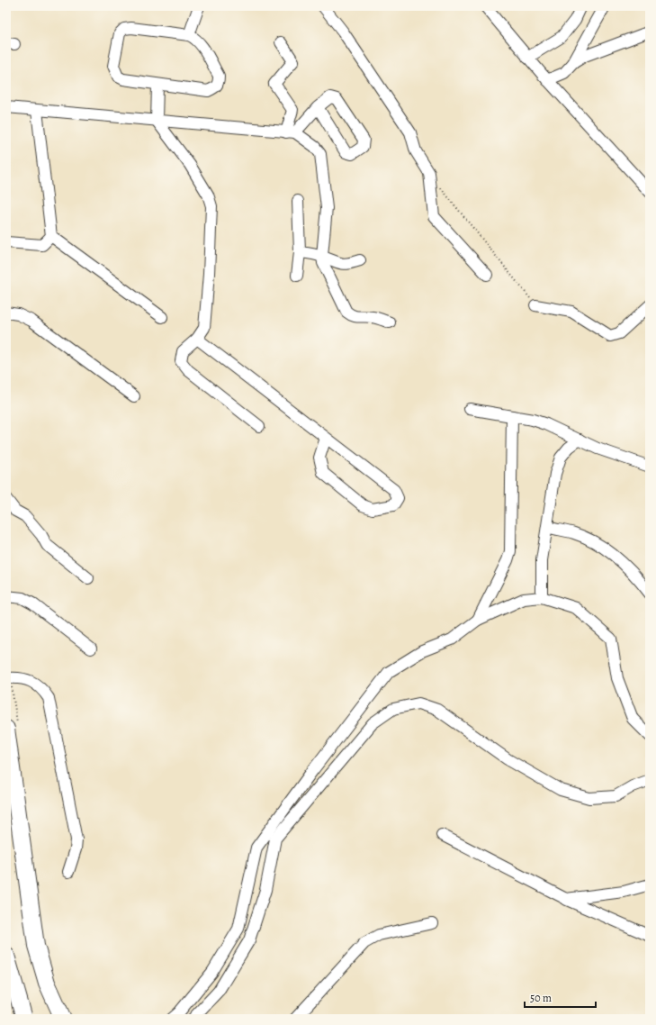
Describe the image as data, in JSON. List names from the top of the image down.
{
  "scale_bar": "50 m"
}
